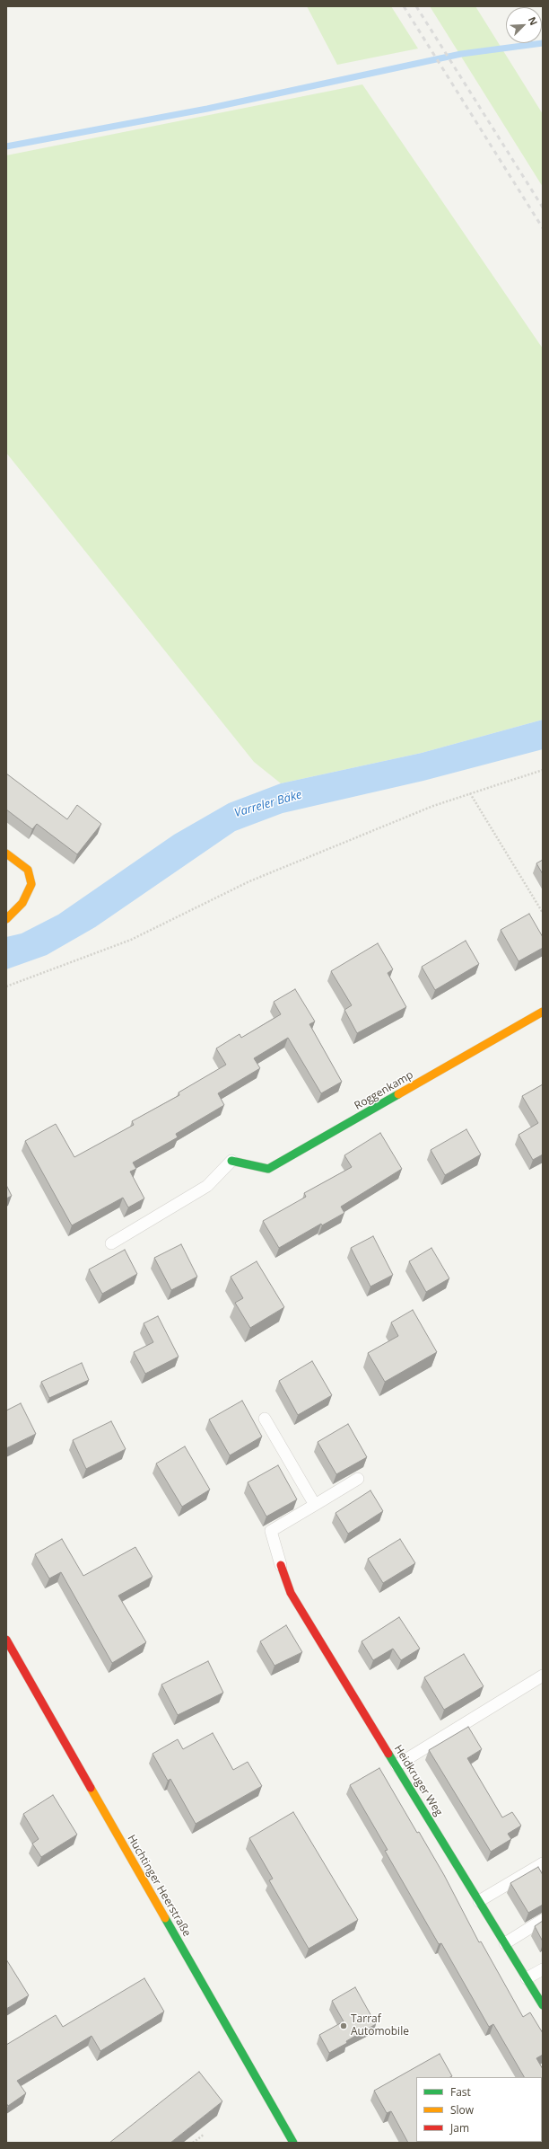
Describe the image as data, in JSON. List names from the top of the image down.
{
  "streets": {
    "street": ["Roggenkamp", "Heidkruger Weg", "Huchtinger Heerstraße"]
  },
  "water": ["Varreler Bäke"],
  "places": ["Tarraf Automobile"],
  "legend": ["Fast", "Slow", "Jam"],
  "north": "top right"
}
